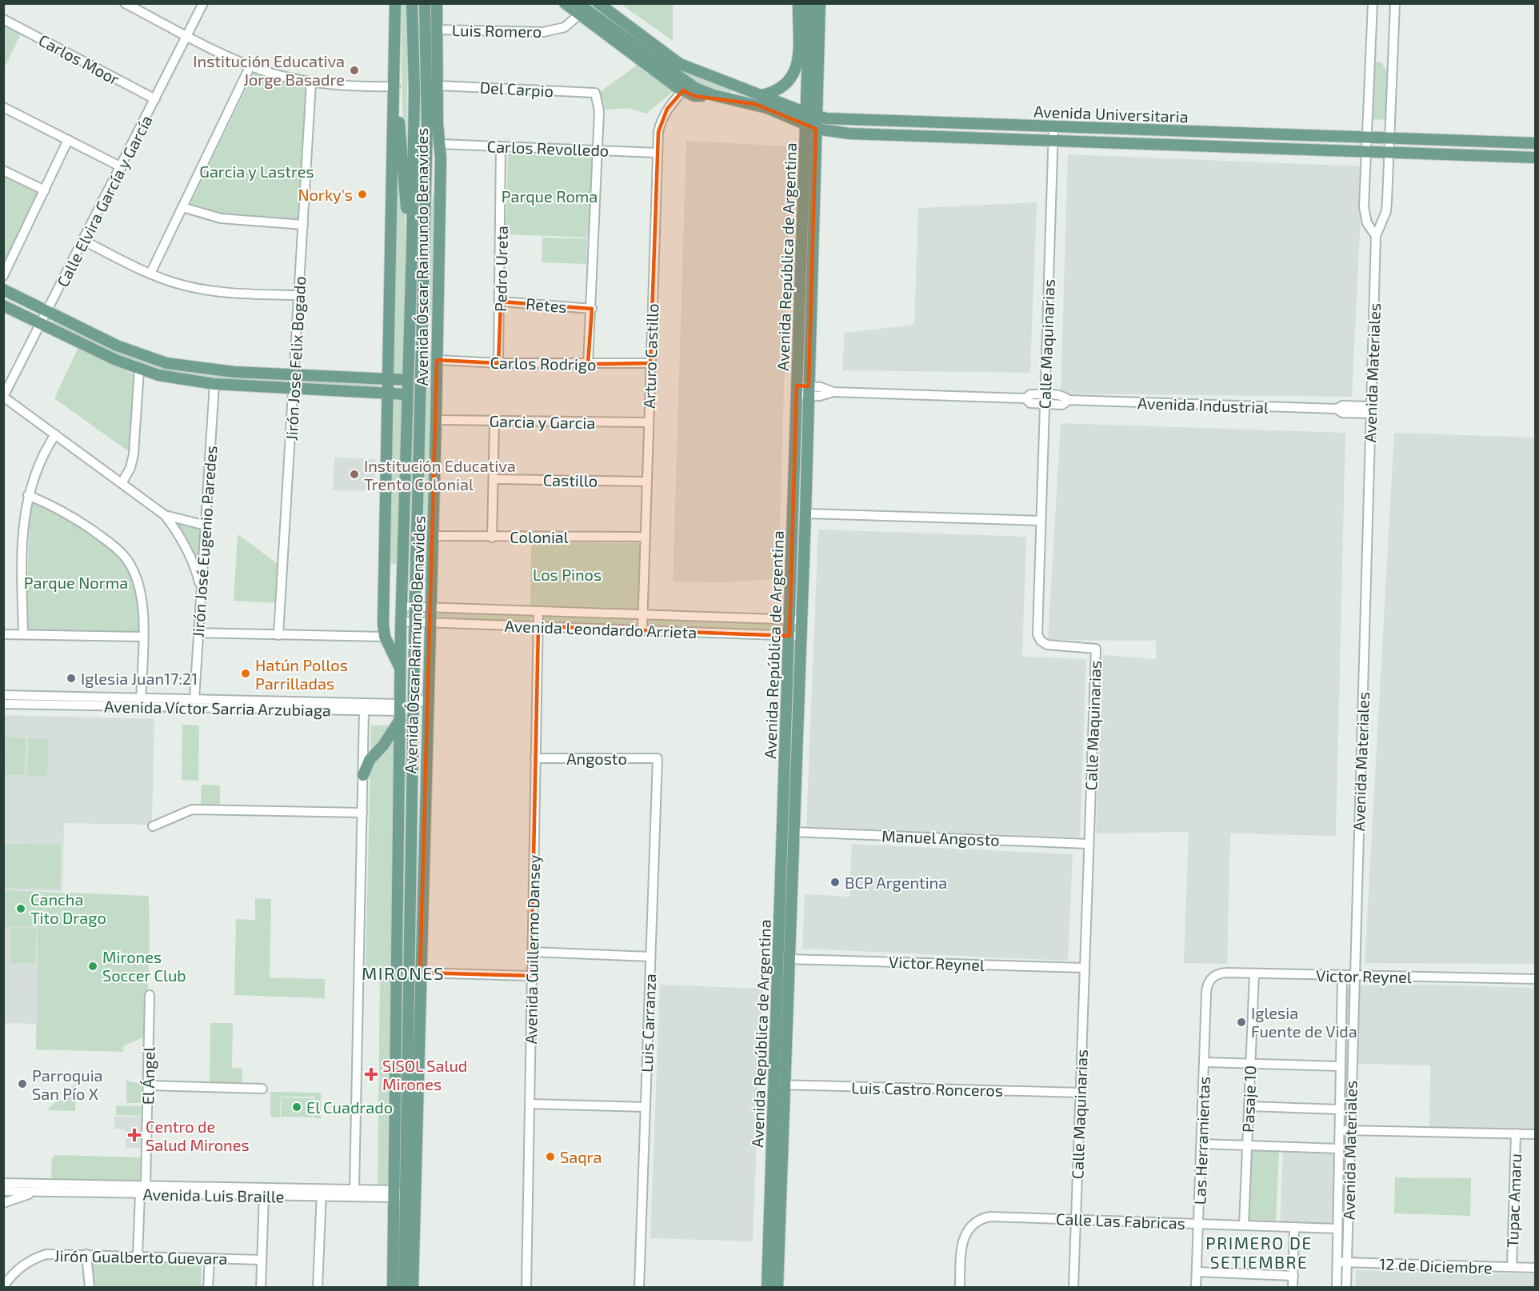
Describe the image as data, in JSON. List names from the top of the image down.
{
  "streets": {
    "main road": ["Avenida Universitaria", "Avenida Óscar Raimundo Benavides", "Avenida República de Argentina"],
    "street": [
      "Luis Romero",
      "Carlos Moor",
      "Del Carpio",
      "Carlos Revolledo",
      "Calle Elvira García y García",
      "Pedro Ureta",
      "Retes",
      "Calle Maquinarias",
      "Arturo Castillo",
      "Jirón Jose Felix Bogado",
      "Carlos Rodrigo",
      "Avenida Materiales",
      "Avenida Industrial",
      "Garcia y Garcia",
      "Castillo",
      "Colonial",
      "Jirón José Eugenio Paredes",
      "Avenida Leondardo Arrieta",
      "Avenida Víctor Sarria Arzubiaga",
      "Angosto",
      "Manuel Angosto",
      "Avenida Guillermo Dansey",
      "Victor Reynel",
      "Luis Carranza",
      "El Ángel",
      "Luis Castro Ronceros",
      "Pasaje 10",
      "Las Herramientas",
      "Avenida Luis Braille",
      "Tupac Amaru",
      "Calle Las Fabricas",
      "Jirón Gualberto Guevara",
      "12 de Diciembre"
    ]
  },
  "crossings": [
    ["Luis Romero", "Avenida Universitaria"],
    ["Luis Romero", "Avenida Óscar Raimundo Benavides"],
    ["Carlos Moor", "Calle Elvira García y García"],
    ["Del Carpio", "Carlos Revolledo"],
    ["Del Carpio", "Avenida Óscar Raimundo Benavides"],
    ["Avenida Universitaria", "Avenida República de Argentina"],
    ["Avenida Universitaria", "Calle Maquinarias"],
    ["Avenida Universitaria", "Arturo Castillo"],
    ["Avenida Universitaria", "Avenida Materiales"],
    ["Carlos Revolledo", "Avenida Óscar Raimundo Benavides"],
    ["Carlos Revolledo", "Pedro Ureta"],
    ["Carlos Revolledo", "Arturo Castillo"],
    ["Avenida Óscar Raimundo Benavides", "Carlos Rodrigo"],
    ["Avenida Óscar Raimundo Benavides", "Garcia y Garcia"],
    ["Avenida Óscar Raimundo Benavides", "Colonial"],
    ["Avenida Óscar Raimundo Benavides", "Avenida Leondardo Arrieta"],
    ["Avenida Óscar Raimundo Benavides", "Avenida Víctor Sarria Arzubiaga"],
    ["Avenida Óscar Raimundo Benavides", "Avenida Luis Braille"],
    ["Avenida República de Argentina", "Avenida Industrial"],
    ["Avenida República de Argentina", "Avenida Leondardo Arrieta"],
    ["Avenida República de Argentina", "Manuel Angosto"],
    ["Avenida República de Argentina", "Victor Reynel"],
    ["Avenida República de Argentina", "Luis Castro Ronceros"],
    ["Pedro Ureta", "Retes"],
    ["Pedro Ureta", "Carlos Rodrigo"],
    ["Calle Maquinarias", "Avenida Industrial"],
    ["Calle Maquinarias", "Manuel Angosto"],
    ["Calle Maquinarias", "Victor Reynel"],
    ["Calle Maquinarias", "Luis Castro Ronceros"],
    ["Calle Maquinarias", "Calle Las Fabricas"],
    ["Arturo Castillo", "Carlos Rodrigo"],
    ["Arturo Castillo", "Garcia y Garcia"],
    ["Arturo Castillo", "Castillo"],
    ["Arturo Castillo", "Colonial"],
    ["Arturo Castillo", "Avenida Leondardo Arrieta"],
    ["Avenida Materiales", "Avenida Industrial"],
    ["Avenida Materiales", "Victor Reynel"],
    ["Avenida Materiales", "Calle Las Fabricas"],
    ["Avenida Materiales", "12 de Diciembre"],
    ["Jirón José Eugenio Paredes", "Avenida Víctor Sarria Arzubiaga"],
    ["Avenida Leondardo Arrieta", "Avenida Guillermo Dansey"],
    ["Angosto", "Avenida Guillermo Dansey"],
    ["Angosto", "Luis Carranza"],
    ["Victor Reynel", "Pasaje 10"],
    ["Victor Reynel", "Las Herramientas"],
    ["El Ángel", "Avenida Luis Braille"],
    ["Pasaje 10", "Calle Las Fabricas"],
    ["Las Herramientas", "Calle Las Fabricas"],
    ["Tupac Amaru", "12 de Diciembre"]
  ],
  "districts": ["MIRONES", "PRIMERO DE SETIEMBRE"],
  "parks": [
    "Garcia y Lastres",
    "Parque Roma",
    "Los Pinos",
    "Parque Norma"
  ],
  "places": {
    "other": [
      "Institución Educativa Jorge Basadre",
      "Norky's",
      "Institución Educativa Trento Colonial",
      "Hatún Pollos Parrilladas",
      "Iglesia Juan17:21",
      "BCP Argentina",
      "Cancha Tito Drago",
      "Mirones Soccer Club",
      "Iglesia Fuente de Vida",
      "Parroquia San Pío X",
      "El Cuadrado",
      "Saqra"
    ],
    "health": ["SISOL Salud Mirones", "Centro de Salud Mirones"]
  }
}
